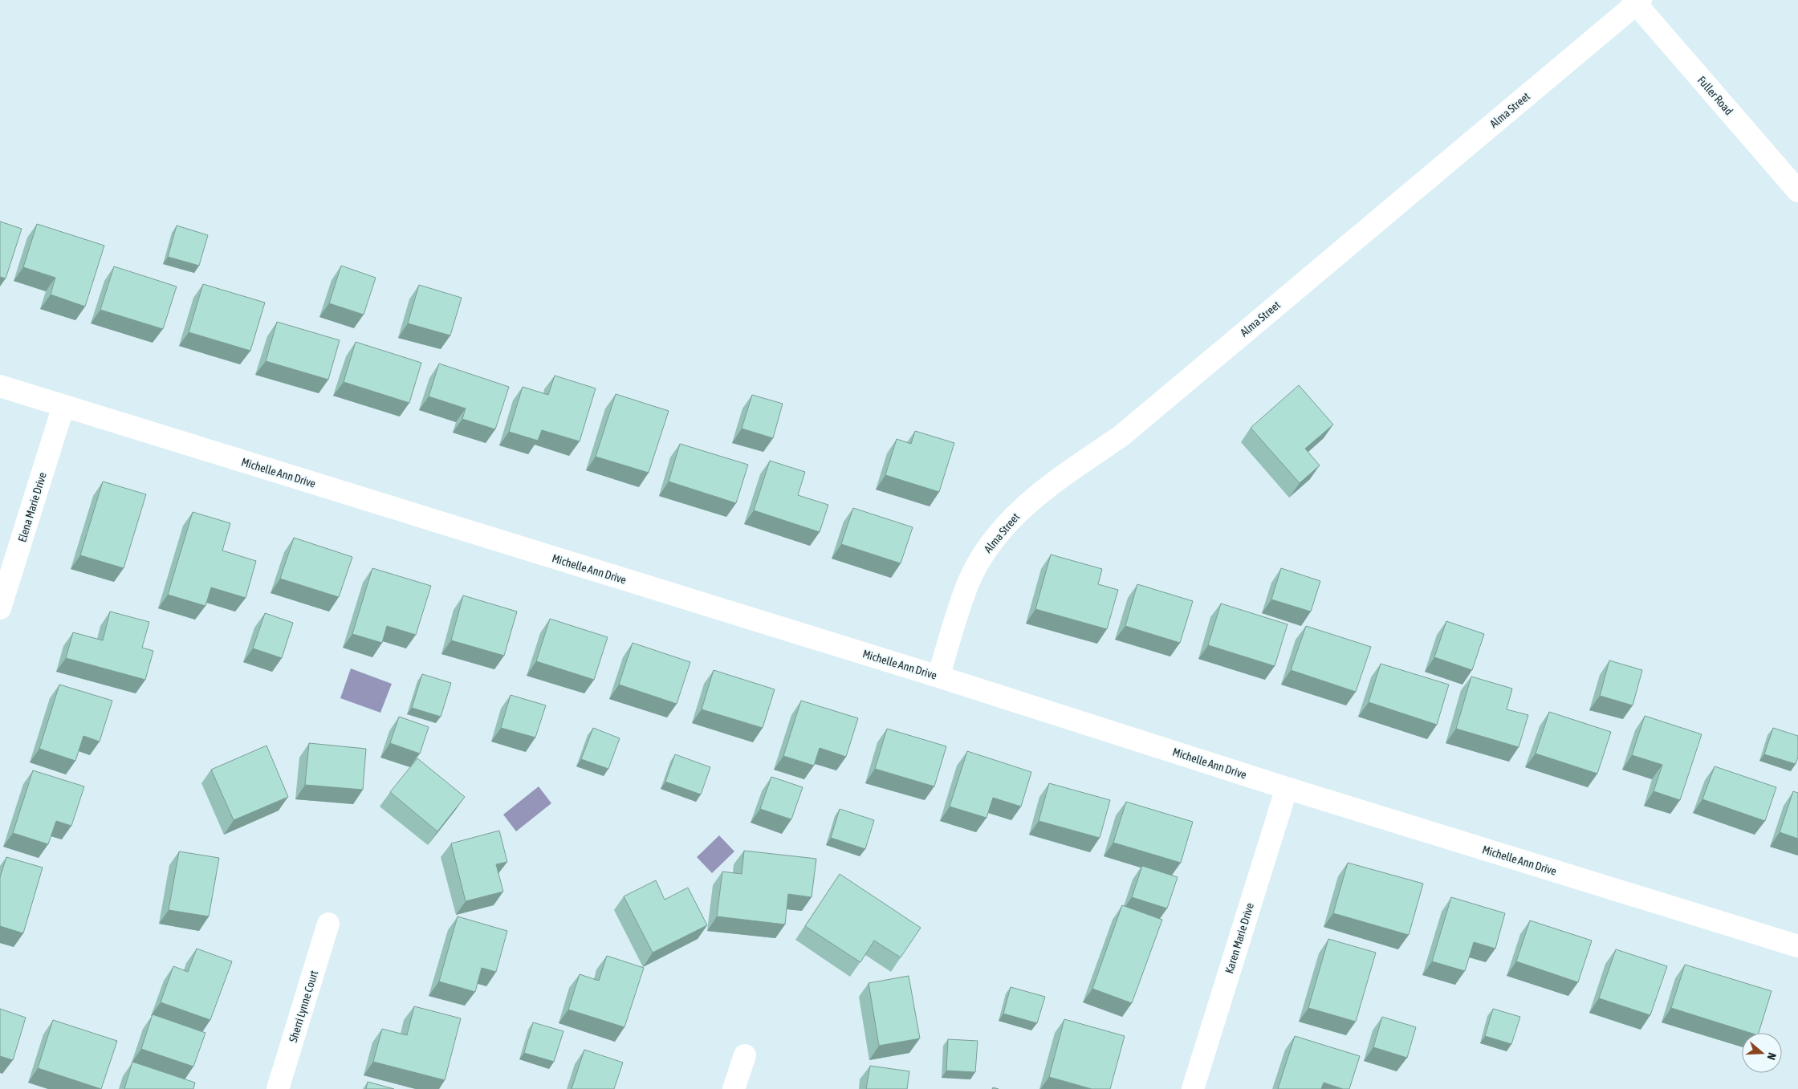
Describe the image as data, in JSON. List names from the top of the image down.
{
  "streets": {
    "street": [
      "Fuller Road",
      "Alma Street",
      "Michelle Ann Drive",
      "Elena Marie Drive",
      "Karen Marie Drive",
      "Sherri Lynne Court"
    ]
  },
  "crossings": [
    ["Fuller Road", "Alma Street"],
    ["Alma Street", "Michelle Ann Drive"],
    ["Michelle Ann Drive", "Elena Marie Drive"],
    ["Michelle Ann Drive", "Karen Marie Drive"]
  ],
  "north": "right"
}
